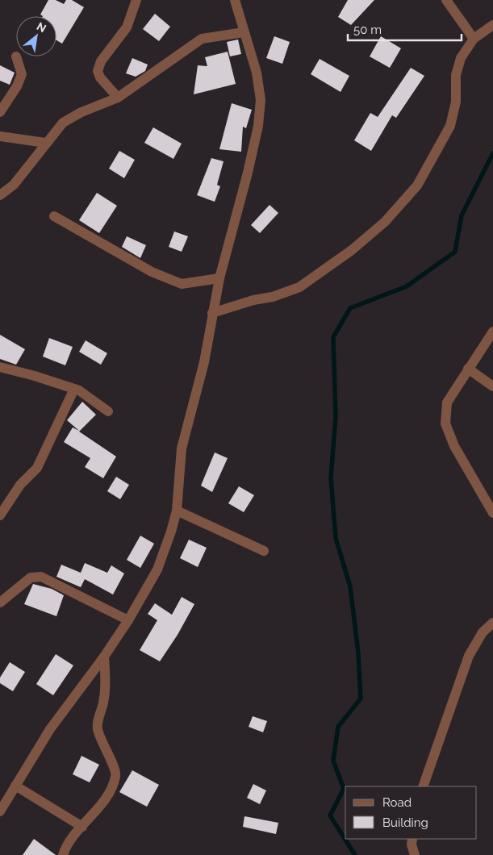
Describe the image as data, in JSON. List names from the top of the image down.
{
  "legend": ["Road", "Building"],
  "scale_bar": "50 m",
  "north": "top right"
}
